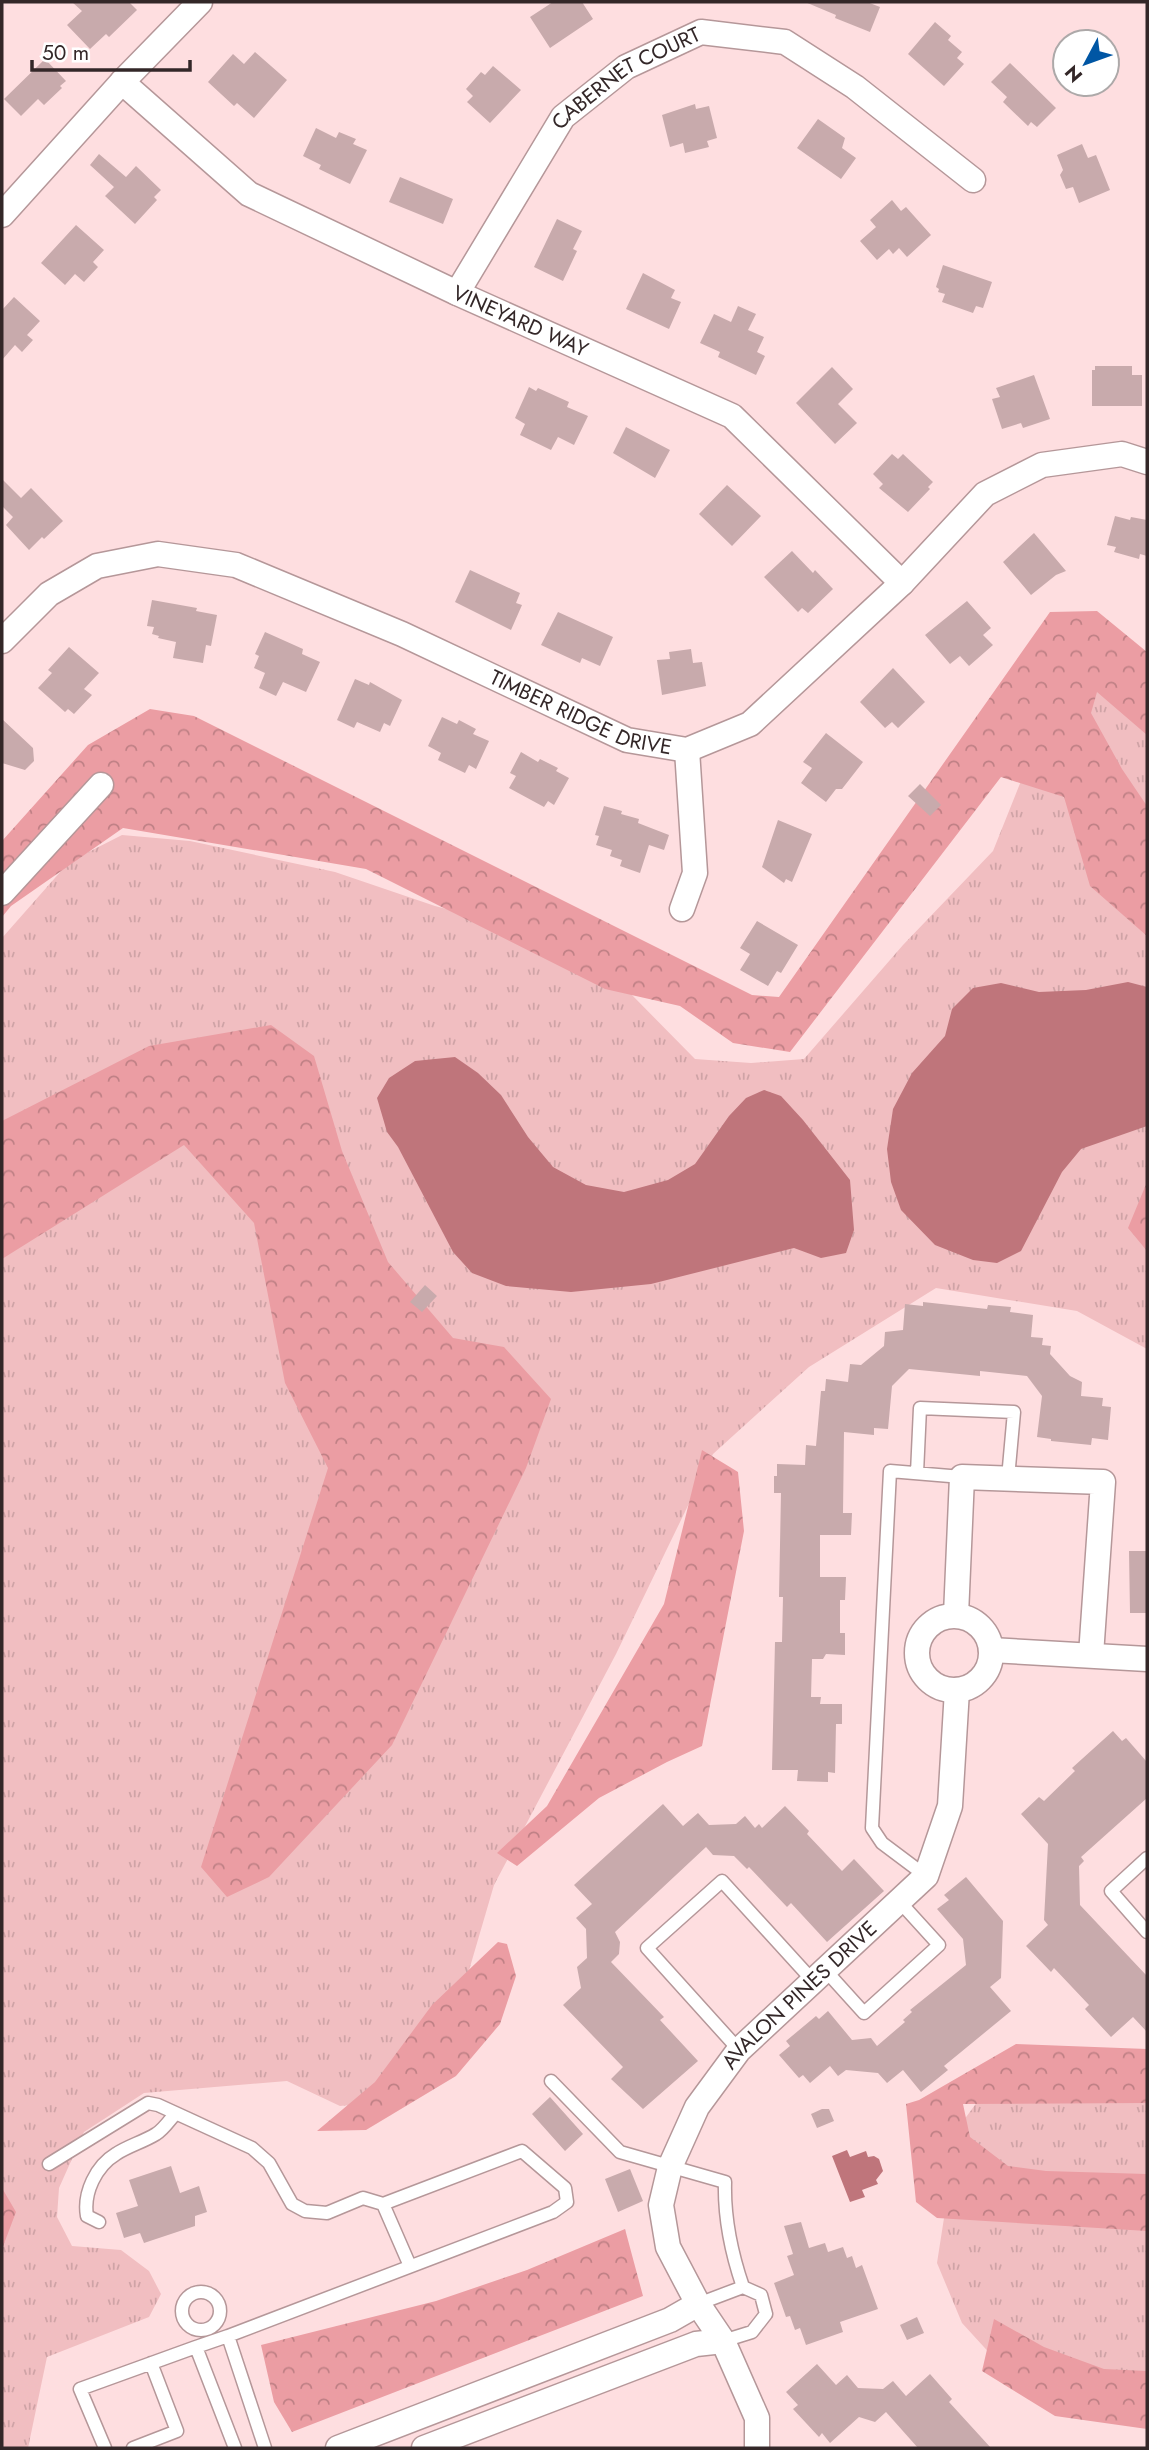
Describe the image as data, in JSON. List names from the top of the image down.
{
  "streets": {
    "street": [
      "CABERNET COURT",
      "VINEYARD WAY",
      "TIMBER RIDGE DRIVE",
      "AVALON PINES DRIVE"
    ]
  },
  "crossings": [
    ["CABERNET COURT", "VINEYARD WAY"],
    ["VINEYARD WAY", "TIMBER RIDGE DRIVE"]
  ],
  "scale_bar": "50 m",
  "north": "bottom left"
}
